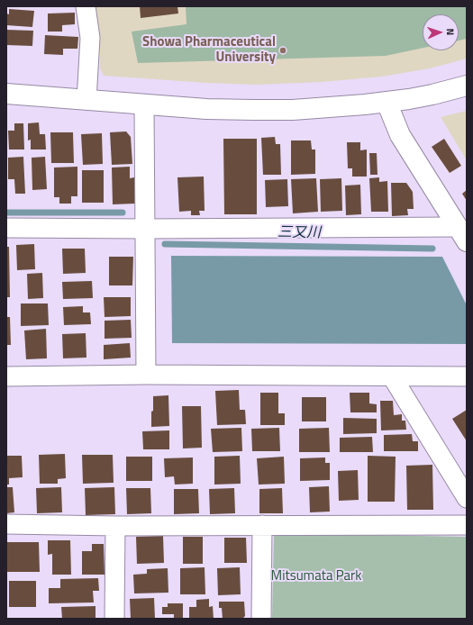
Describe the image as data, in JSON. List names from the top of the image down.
{
  "water": ["三又川"],
  "parks": ["Mitsumata Park"],
  "places": ["Showa Pharmaceutical University"],
  "north": "right"
}
